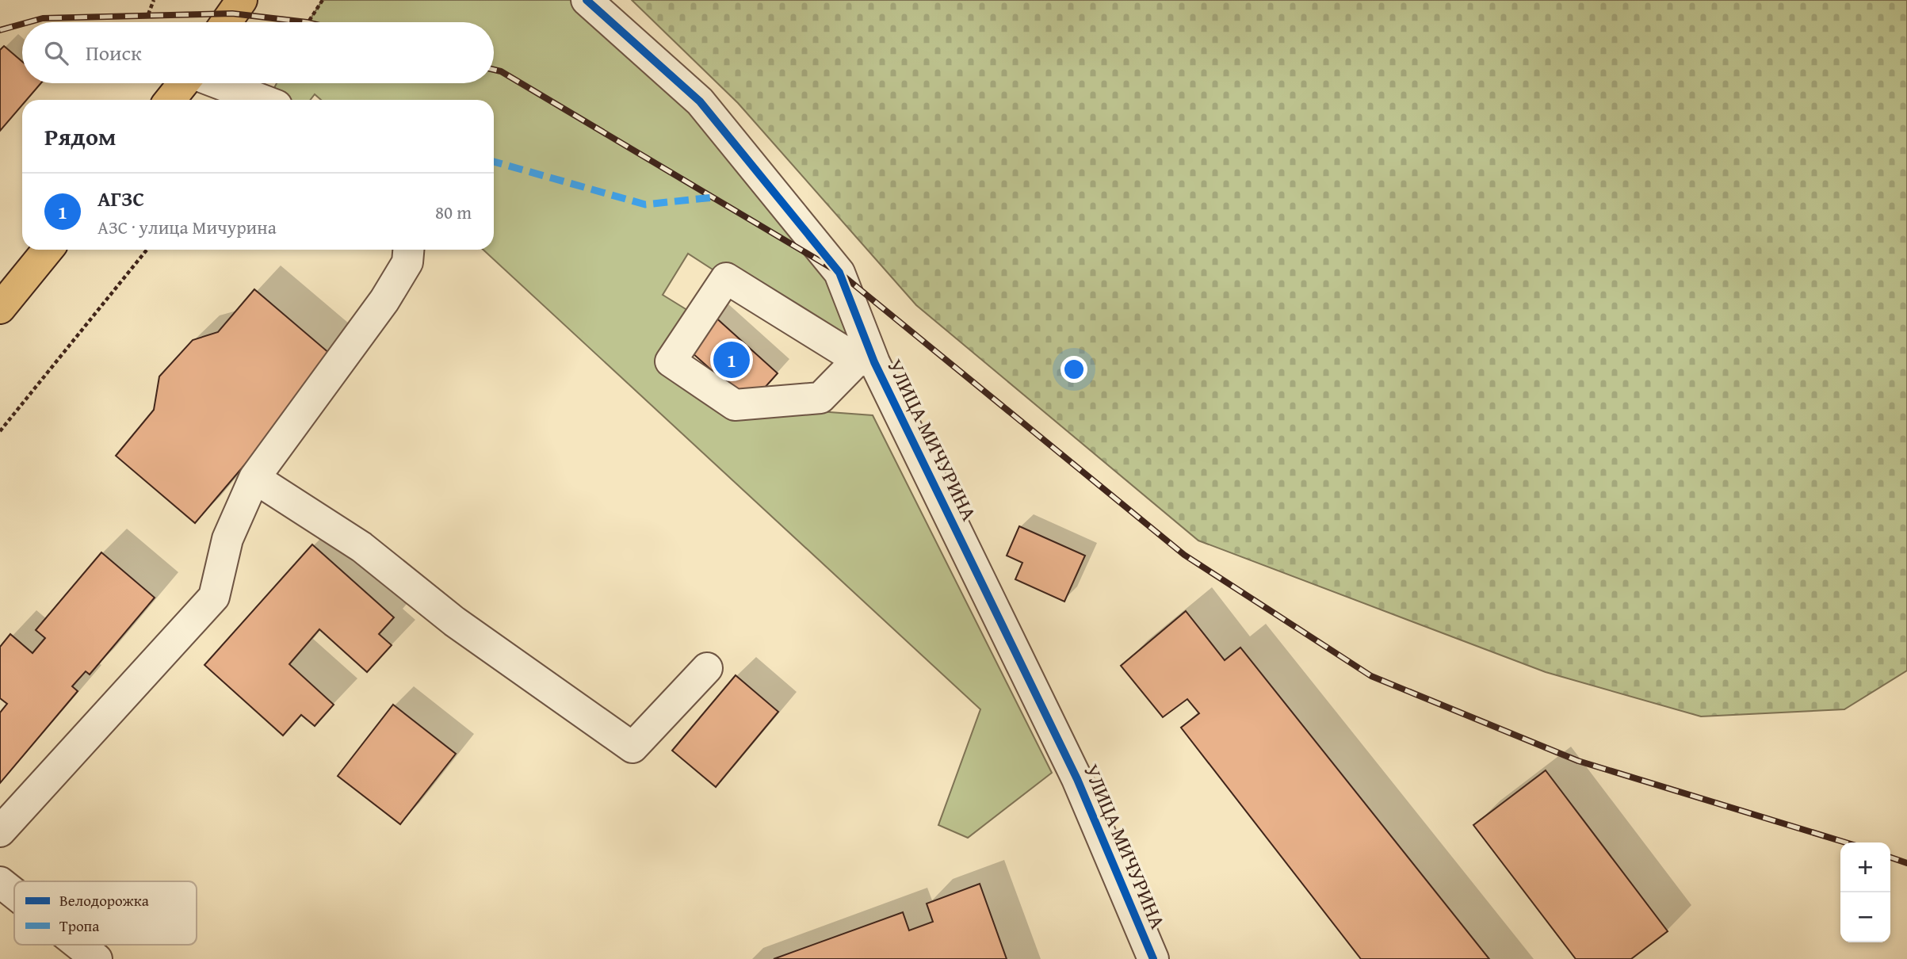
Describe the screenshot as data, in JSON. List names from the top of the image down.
{
  "streets": {
    "street": ["УЛИЦА МИЧУРИНА"]
  },
  "legend": ["Велодорожка", "Тропа"],
  "page": {
    "search": "Поиск",
    "heading": "Рядом",
    "list": [
      {
        "mark": "1",
        "name": "АГЗС",
        "note": "АЗС · улица Мичурина",
        "value": "80 m"
      }
    ],
    "pins": "1",
    "map_buttons": ["+", "−"]
  }
}
